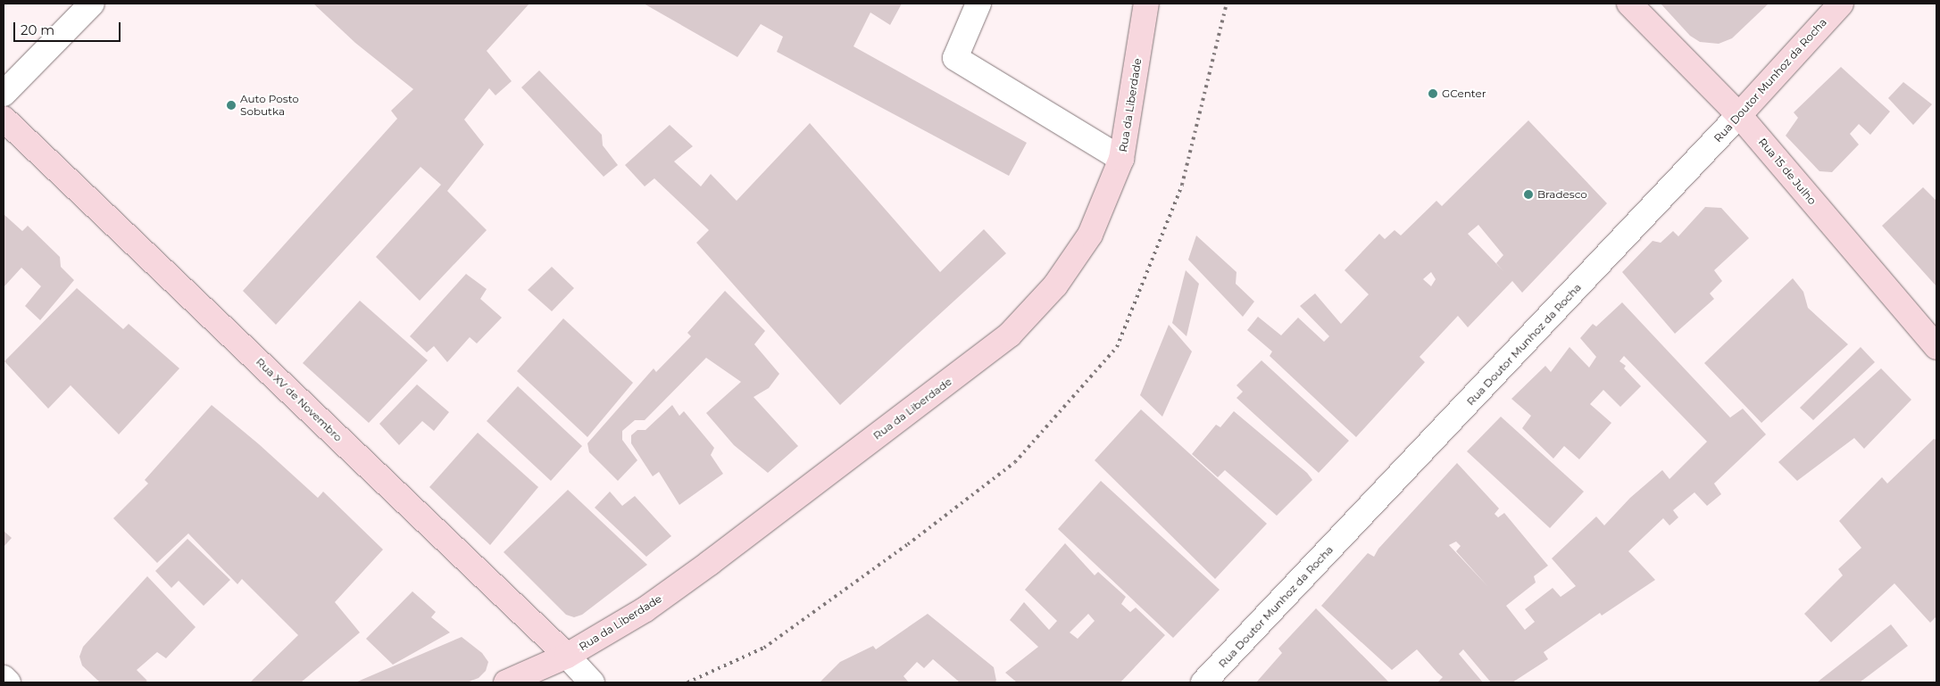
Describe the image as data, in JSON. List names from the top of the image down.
{
  "streets": {
    "main road": [
      "Rua Doutor Munhoz da Rocha",
      "Rua da Liberdade",
      "Rua 15 de Julho",
      "Rua XV de Novembro"
    ]
  },
  "crossings": [
    ["Rua Doutor Munhoz da Rocha", "Rua 15 de Julho"],
    ["Rua da Liberdade", "Rua XV de Novembro"]
  ],
  "places": ["GCenter", "Auto Posto Sobutka", "Bradesco"],
  "scale_bar": "20 m"
}
